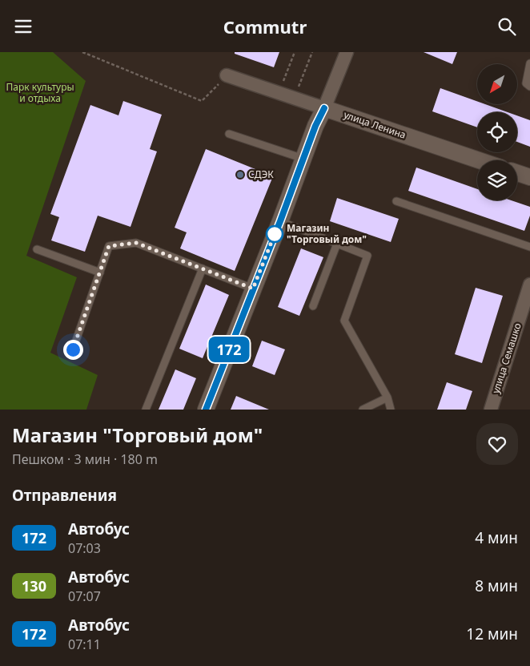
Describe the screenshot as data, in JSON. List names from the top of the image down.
{
  "streets": {
    "street": ["улица Ленина", "улица Семашко"]
  },
  "parks": ["Парк культуры и отдыха"],
  "places": ["СДЭК", "Магазин \"Торговый дом\""],
  "lines": ["bus line 172"],
  "north": "bottom left",
  "page": {
    "header": "Commutr",
    "on_map": "172",
    "heading": [
      ["Магазин \"Торговый дом\"", "Пешком · 3 мин · 180 m"],
      "Отправления"
    ],
    "list": [
      {
        "mark": "172",
        "name": "Автобус",
        "note": "07:03",
        "value": "4 мин"
      },
      {
        "mark": "130",
        "name": "Автобус",
        "note": "07:07",
        "value": "8 мин"
      },
      {
        "mark": "172",
        "name": "Автобус",
        "note": "07:11",
        "value": "12 мин"
      }
    ]
  }
}
